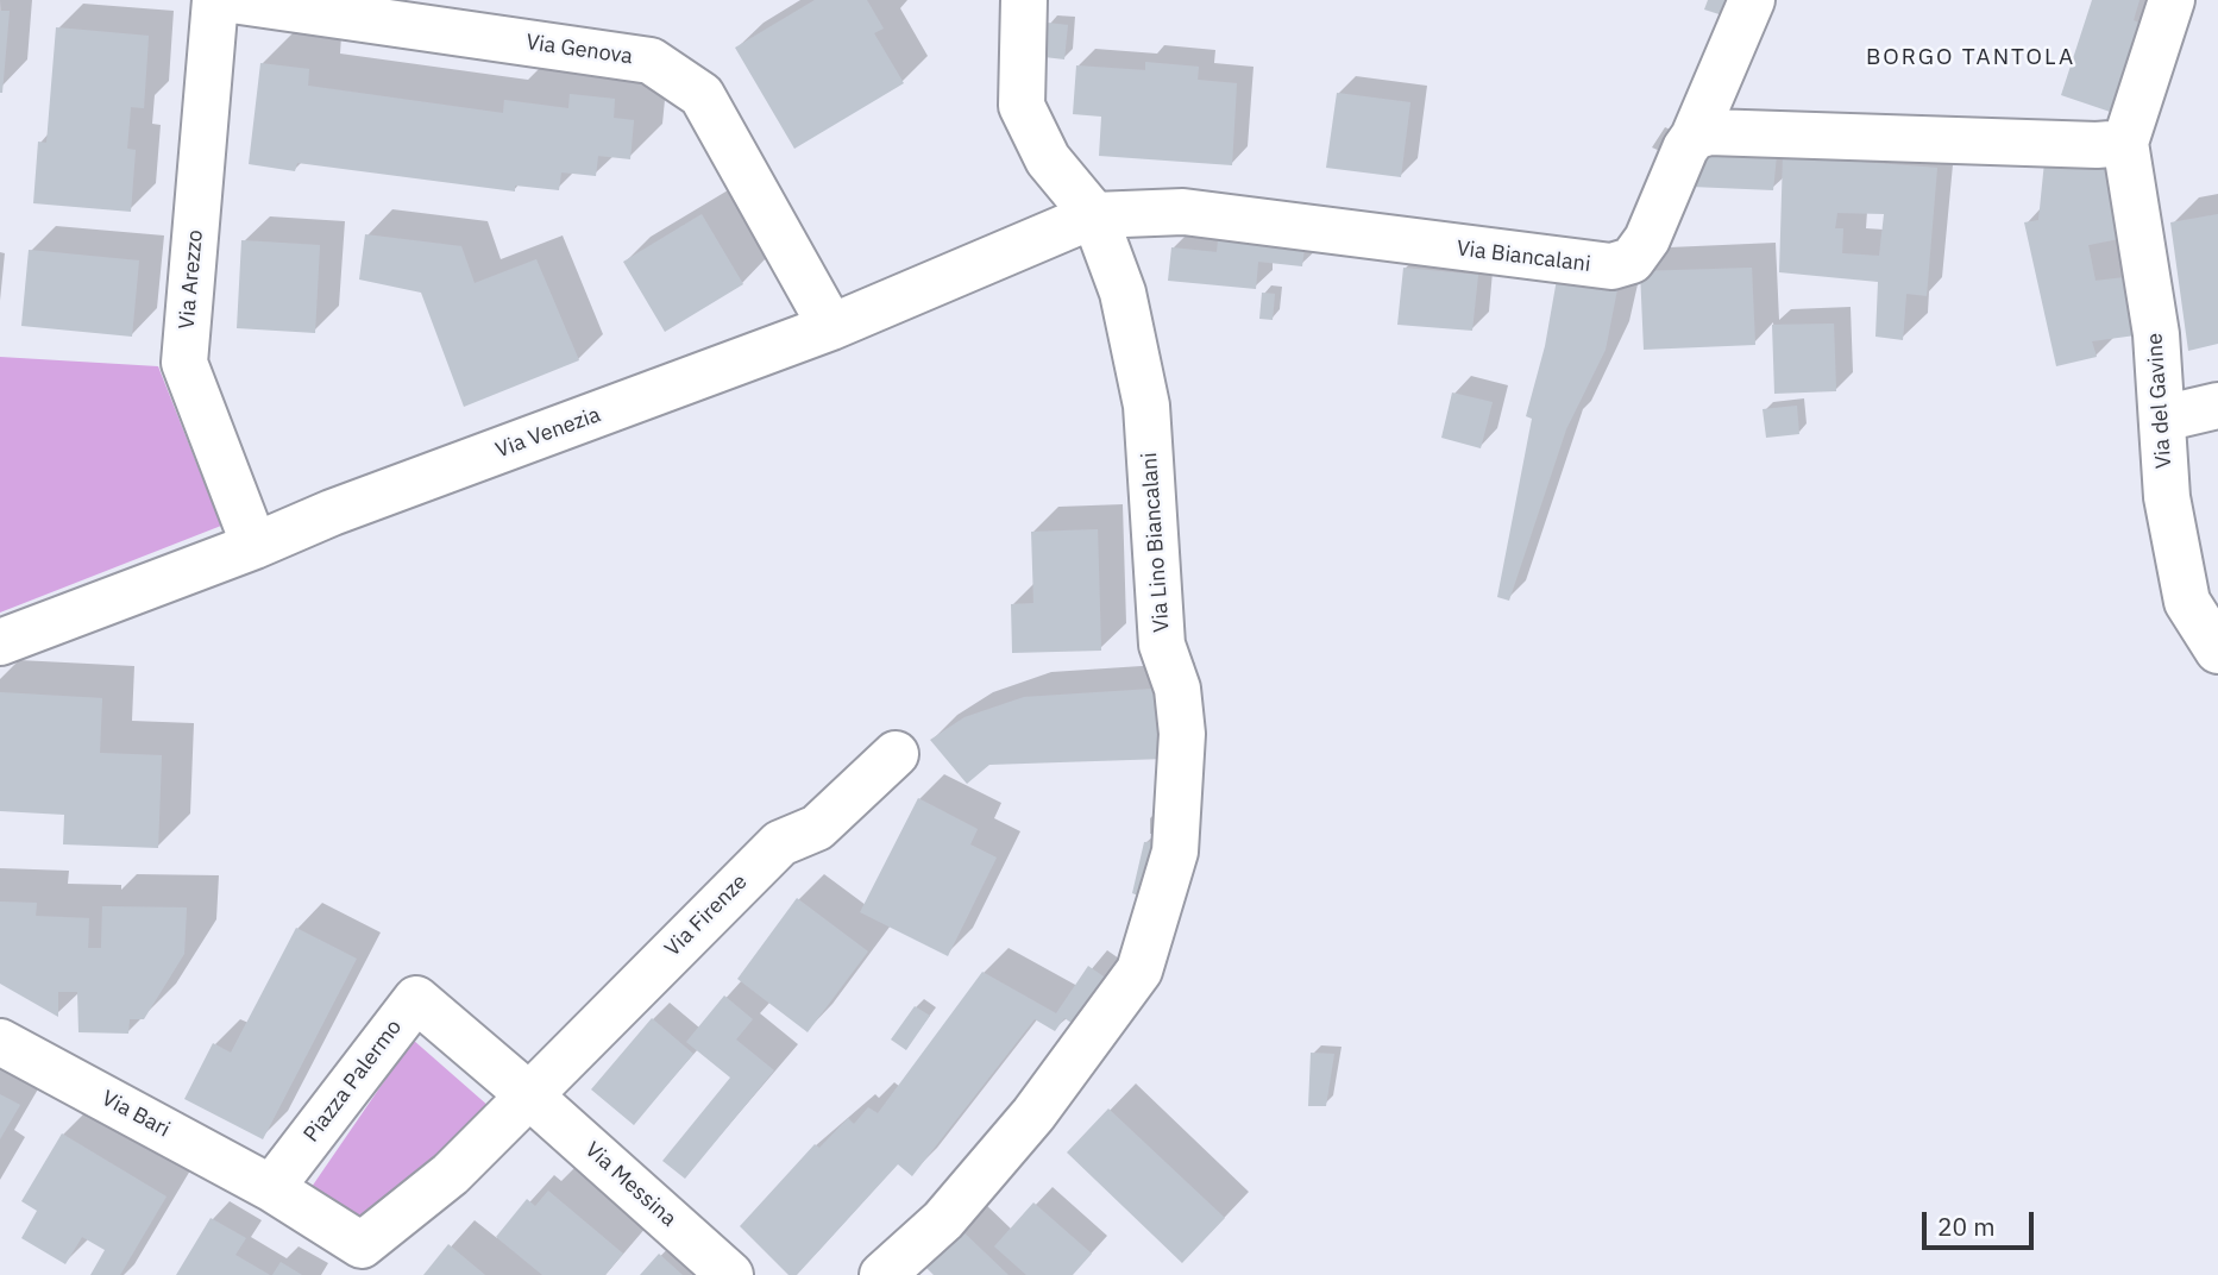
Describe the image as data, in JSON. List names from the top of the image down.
{
  "streets": {
    "street": [
      "Via Genova",
      "Via Biancalani",
      "Via Arezzo",
      "Via del Gavine",
      "Via Venezia",
      "Via Lino Biancalani",
      "Via Firenze",
      "Piazza Palermo",
      "Via Bari",
      "Via Messina"
    ]
  },
  "crossings": [
    ["Via Genova", "Via Venezia"],
    ["Via Biancalani", "Via Venezia"],
    ["Via Biancalani", "Via Lino Biancalani"],
    ["Via Arezzo", "Via Venezia"],
    ["Via Venezia", "Via Lino Biancalani"],
    ["Via Firenze", "Piazza Palermo"],
    ["Via Firenze", "Via Messina"],
    ["Piazza Palermo", "Via Bari"],
    ["Piazza Palermo", "Via Messina"]
  ],
  "districts": ["BORGO TANTOLA"],
  "scale_bar": "20 m"
}
